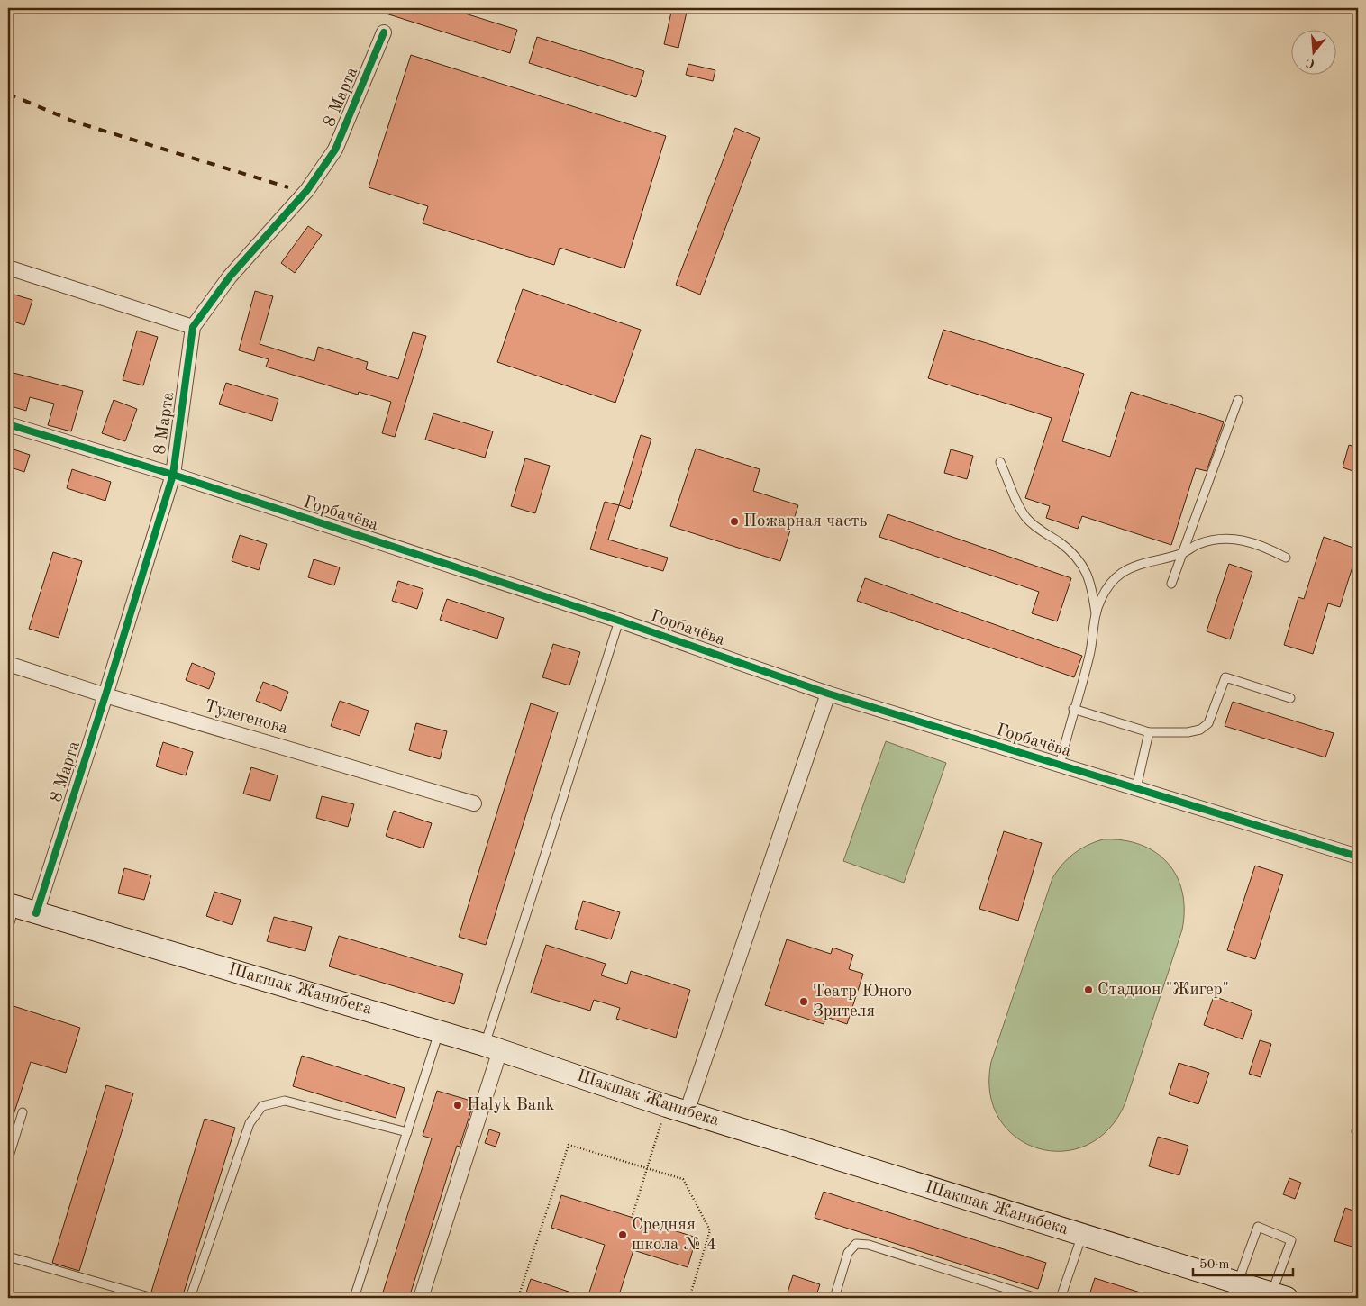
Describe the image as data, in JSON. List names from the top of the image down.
{
  "streets": {
    "main road": ["Шакшак Жанибека"],
    "street": ["8 Марта", "Горбачёва", "Тулегенова"]
  },
  "crossings": [
    ["8 Марта", "Горбачёва"],
    ["8 Марта", "Тулегенова"],
    ["8 Марта", "Шакшак Жанибека"]
  ],
  "places": [
    "Пожарная часть",
    "Стадион \"Жигер\"",
    "Театр Юного Зрителя",
    "Halyk Bank",
    "Средняя школа № 4"
  ],
  "scale_bar": "50 m",
  "north": "bottom"
}
